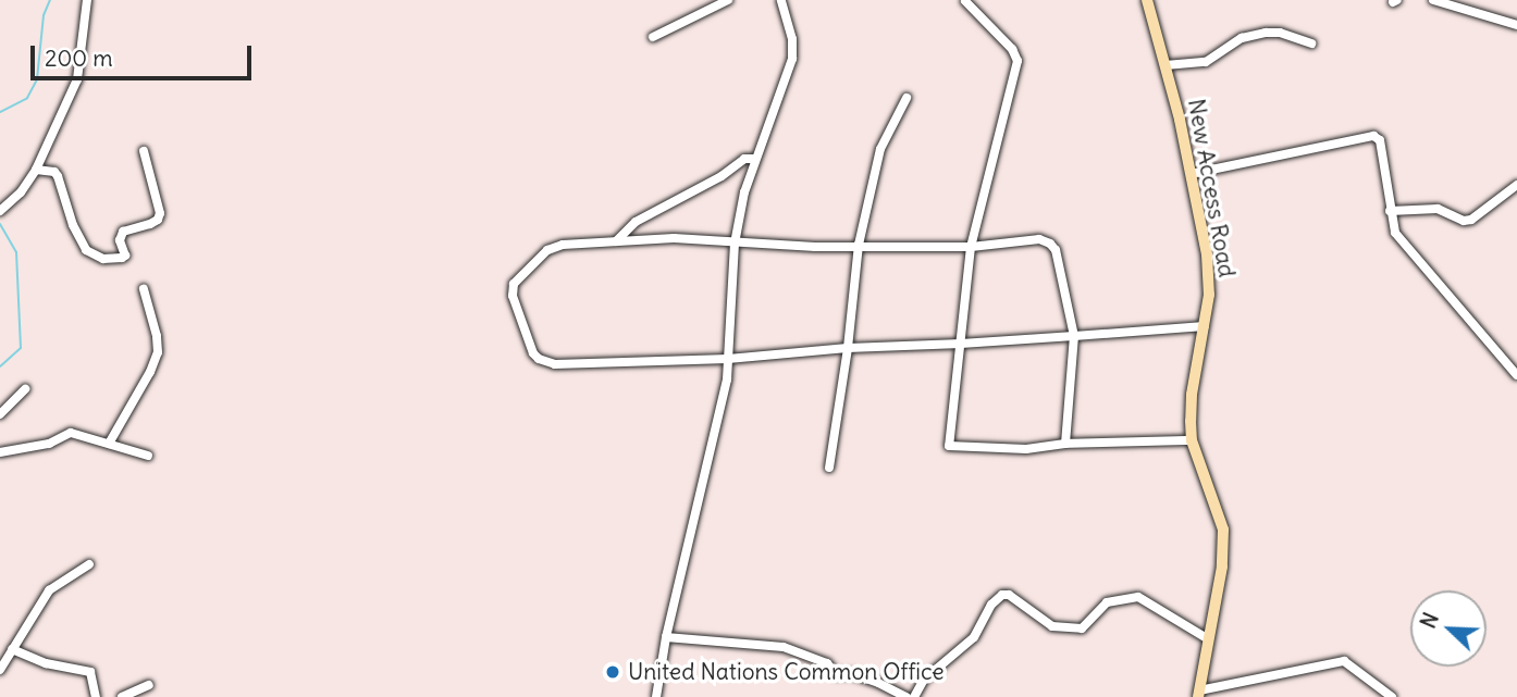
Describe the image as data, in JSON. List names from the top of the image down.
{
  "streets": {
    "main road": ["New Access Road"]
  },
  "places": ["United Nations Common Office"],
  "scale_bar": "200 m",
  "north": "top left"
}
